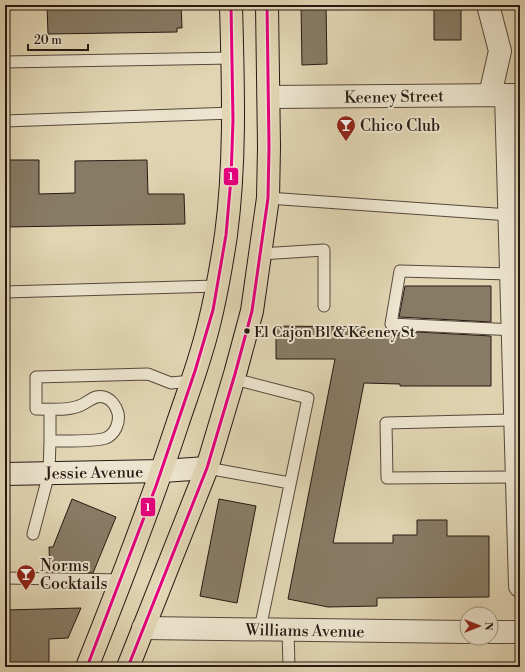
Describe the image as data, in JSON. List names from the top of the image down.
{
  "streets": {
    "street": ["Keeney Street", "Jessie Avenue", "Williams Avenue"]
  },
  "places": {
    "bar": ["Chico Club", "Norms Cocktails"],
    "other": ["El Cajon Bl & Keeney St"]
  },
  "lines": ["transit line 1"],
  "scale_bar": "20 m",
  "north": "right"
}
